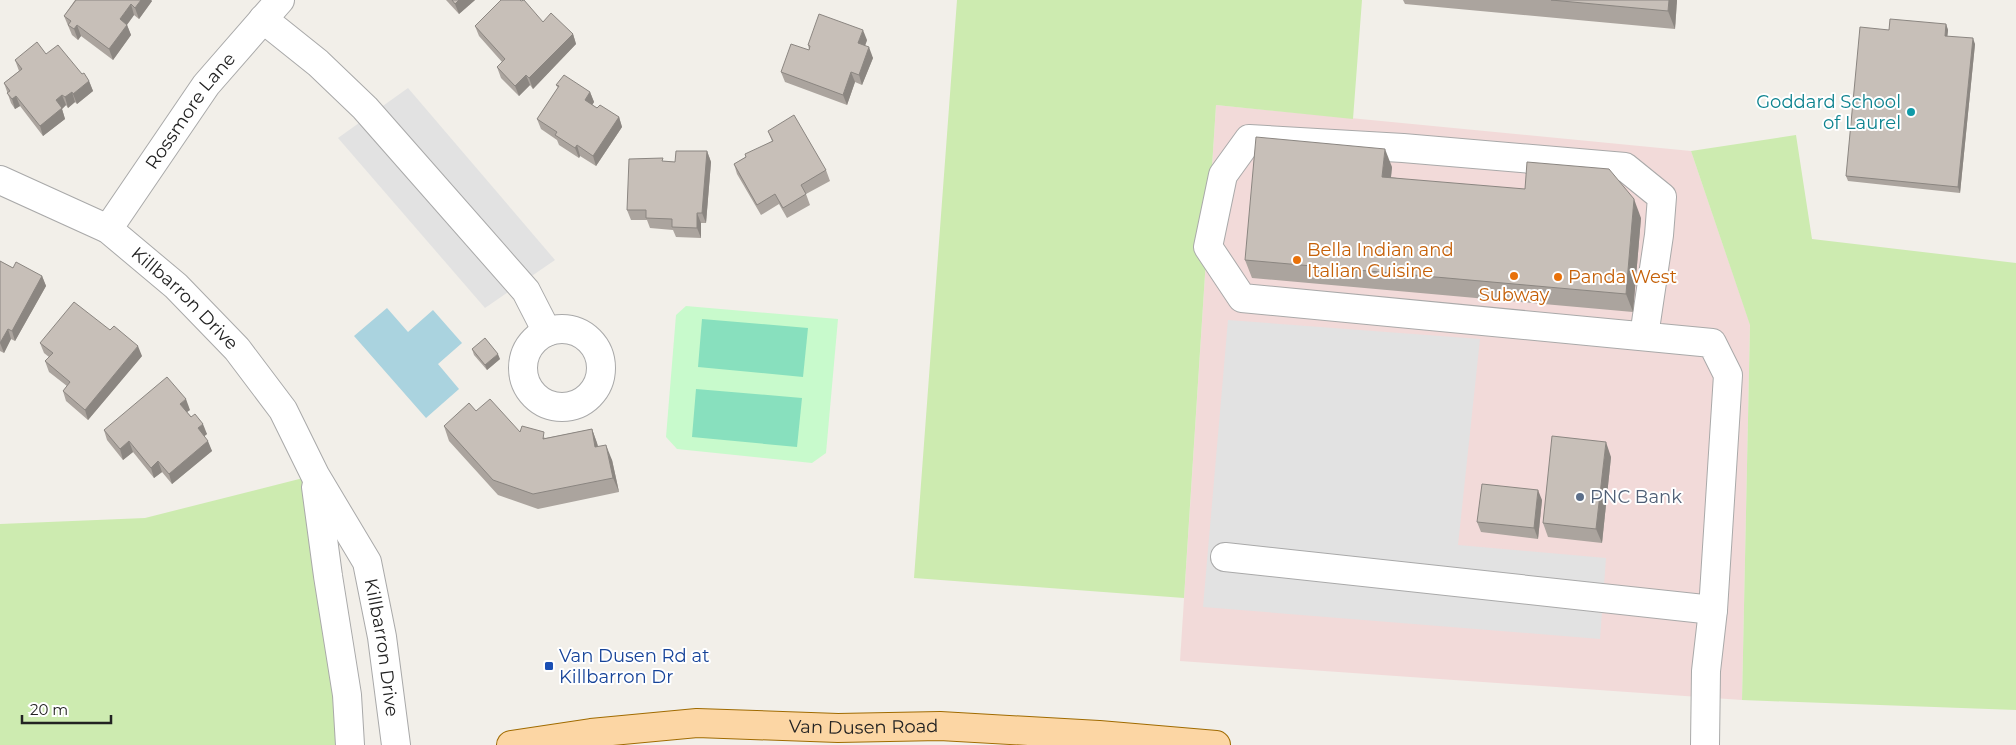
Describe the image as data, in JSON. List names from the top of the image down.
{
  "streets": {
    "main road": ["Van Dusen Road"],
    "street": ["Rossmore Lane", "Killbarron Drive"]
  },
  "crossings": [
    ["Rossmore Lane", "Killbarron Drive"]
  ],
  "places": {
    "other": [
      "Goddard School of Laurel",
      "Bella Indian and Italian Cuisine",
      "Subway",
      "Panda West",
      "PNC Bank"
    ],
    "transit": ["Van Dusen Rd at Killbarron Dr"]
  },
  "scale_bar": "20 m"
}
